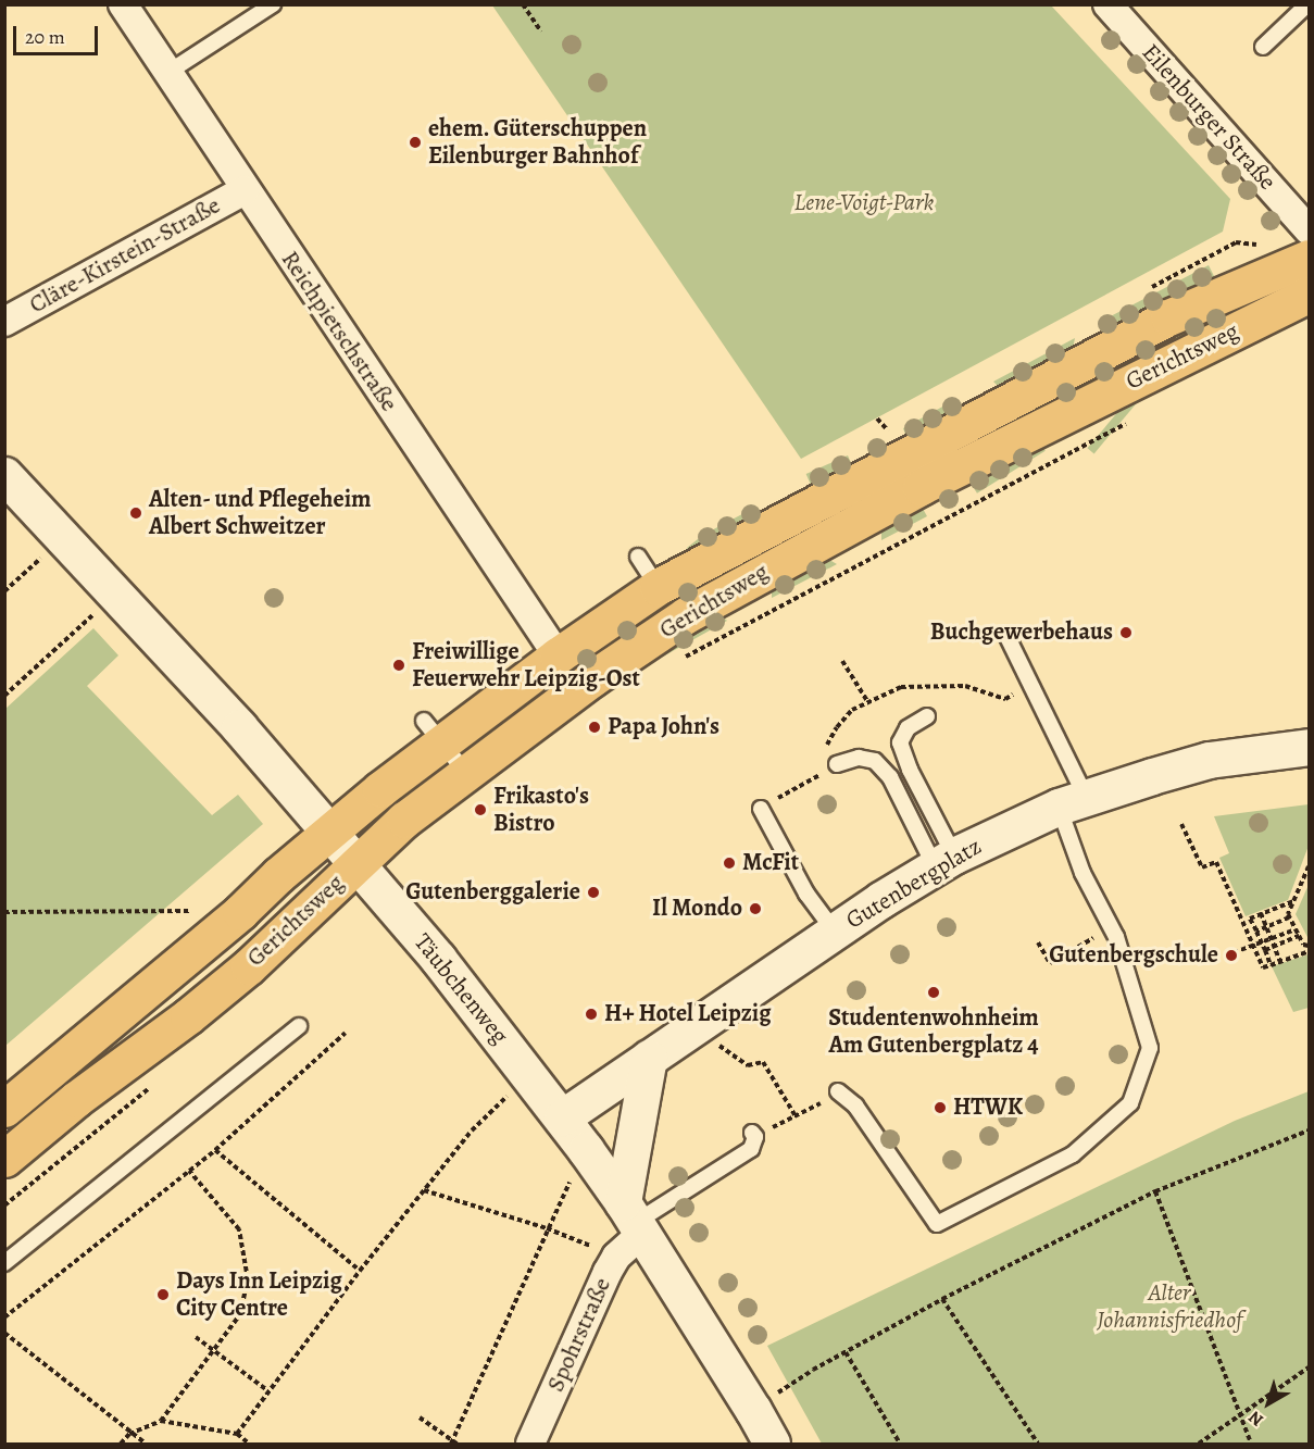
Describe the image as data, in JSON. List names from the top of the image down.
{
  "streets": {
    "main road": ["Gerichtsweg"],
    "street": [
      "Eilenburger Straße",
      "Cläre-Kirstein-Straße",
      "Reichpietschstraße",
      "Gutenbergplatz",
      "Täubchenweg",
      "Spohrstraße"
    ]
  },
  "crossings": [
    ["Cläre-Kirstein-Straße", "Reichpietschstraße"],
    ["Reichpietschstraße", "Gerichtsweg"],
    ["Gerichtsweg", "Täubchenweg"],
    ["Gutenbergplatz", "Täubchenweg"],
    ["Täubchenweg", "Spohrstraße"]
  ],
  "parks": ["Lene-Voigt-Park", "Alter Johannisfriedhof"],
  "places": [
    "ehem. Güterschuppen Eilenburger Bahnhof",
    "Alten- und Pflegeheim Albert Schweitzer",
    "Buchgewerbehaus",
    "Freiwillige Feuerwehr Leipzig-Ost",
    "Papa John's",
    "Frikasto's Bistro",
    "McFit",
    "Gutenberggalerie",
    "Il Mondo",
    "Gutenbergschule",
    "Studentenwohnheim Am Gutenbergplatz 4",
    "H+ Hotel Leipzig",
    "HTWK",
    "Days Inn Leipzig City Centre"
  ],
  "scale_bar": "20 m",
  "north": "bottom left"
}
